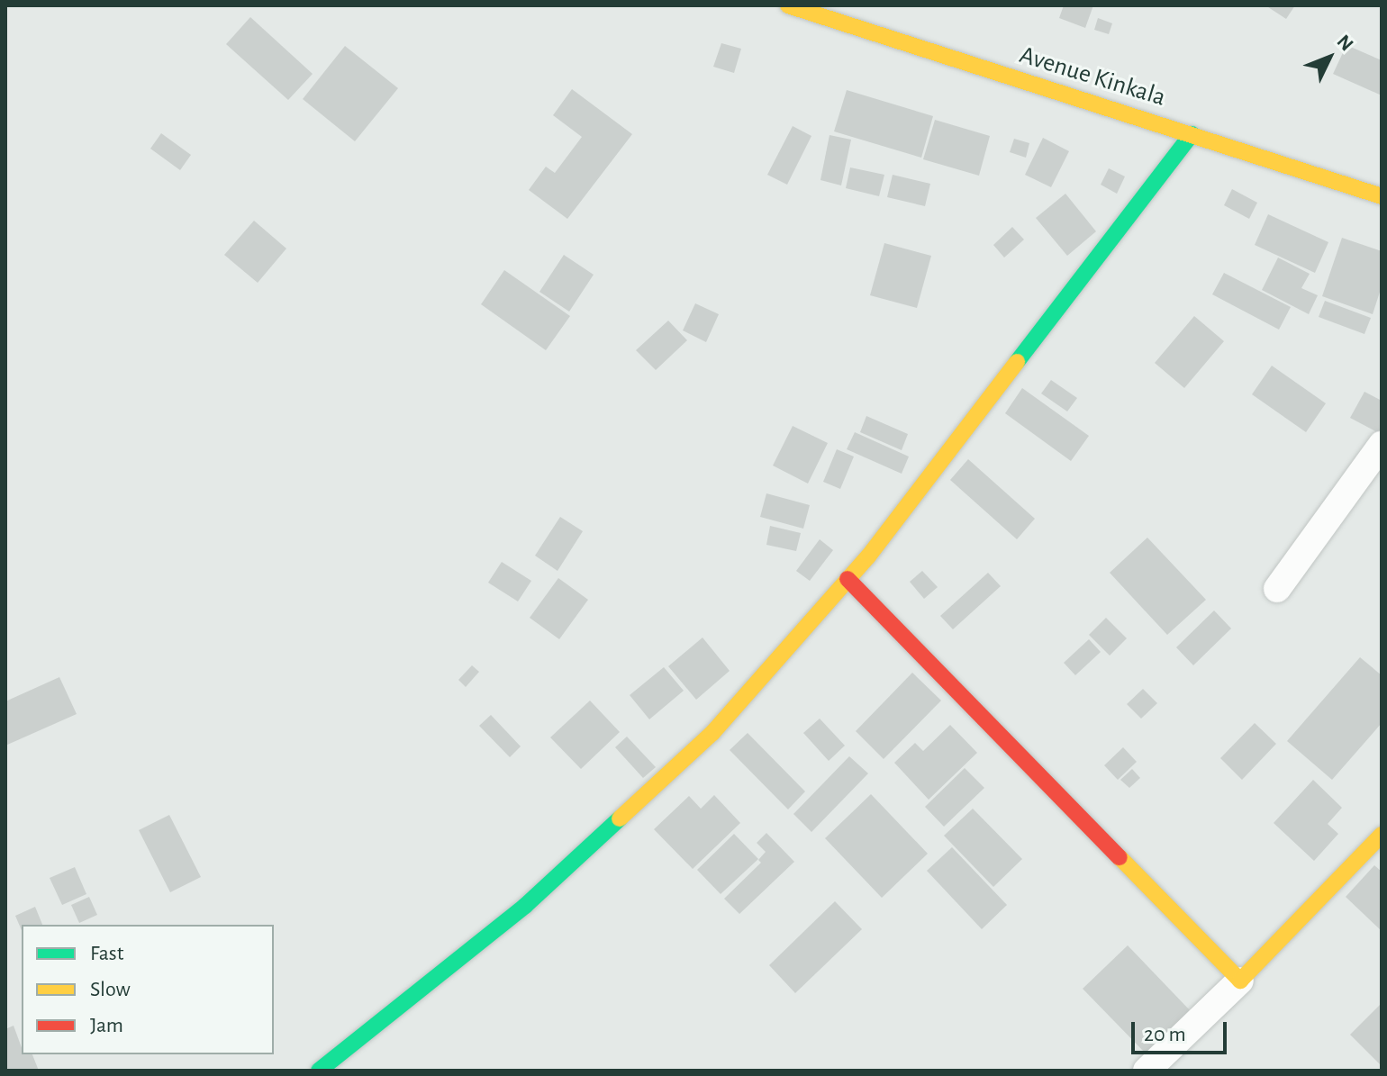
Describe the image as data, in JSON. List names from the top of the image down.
{
  "streets": {
    "street": ["Avenue Kinkala"]
  },
  "legend": ["Fast", "Slow", "Jam"],
  "scale_bar": "20 m",
  "north": "top right"
}
